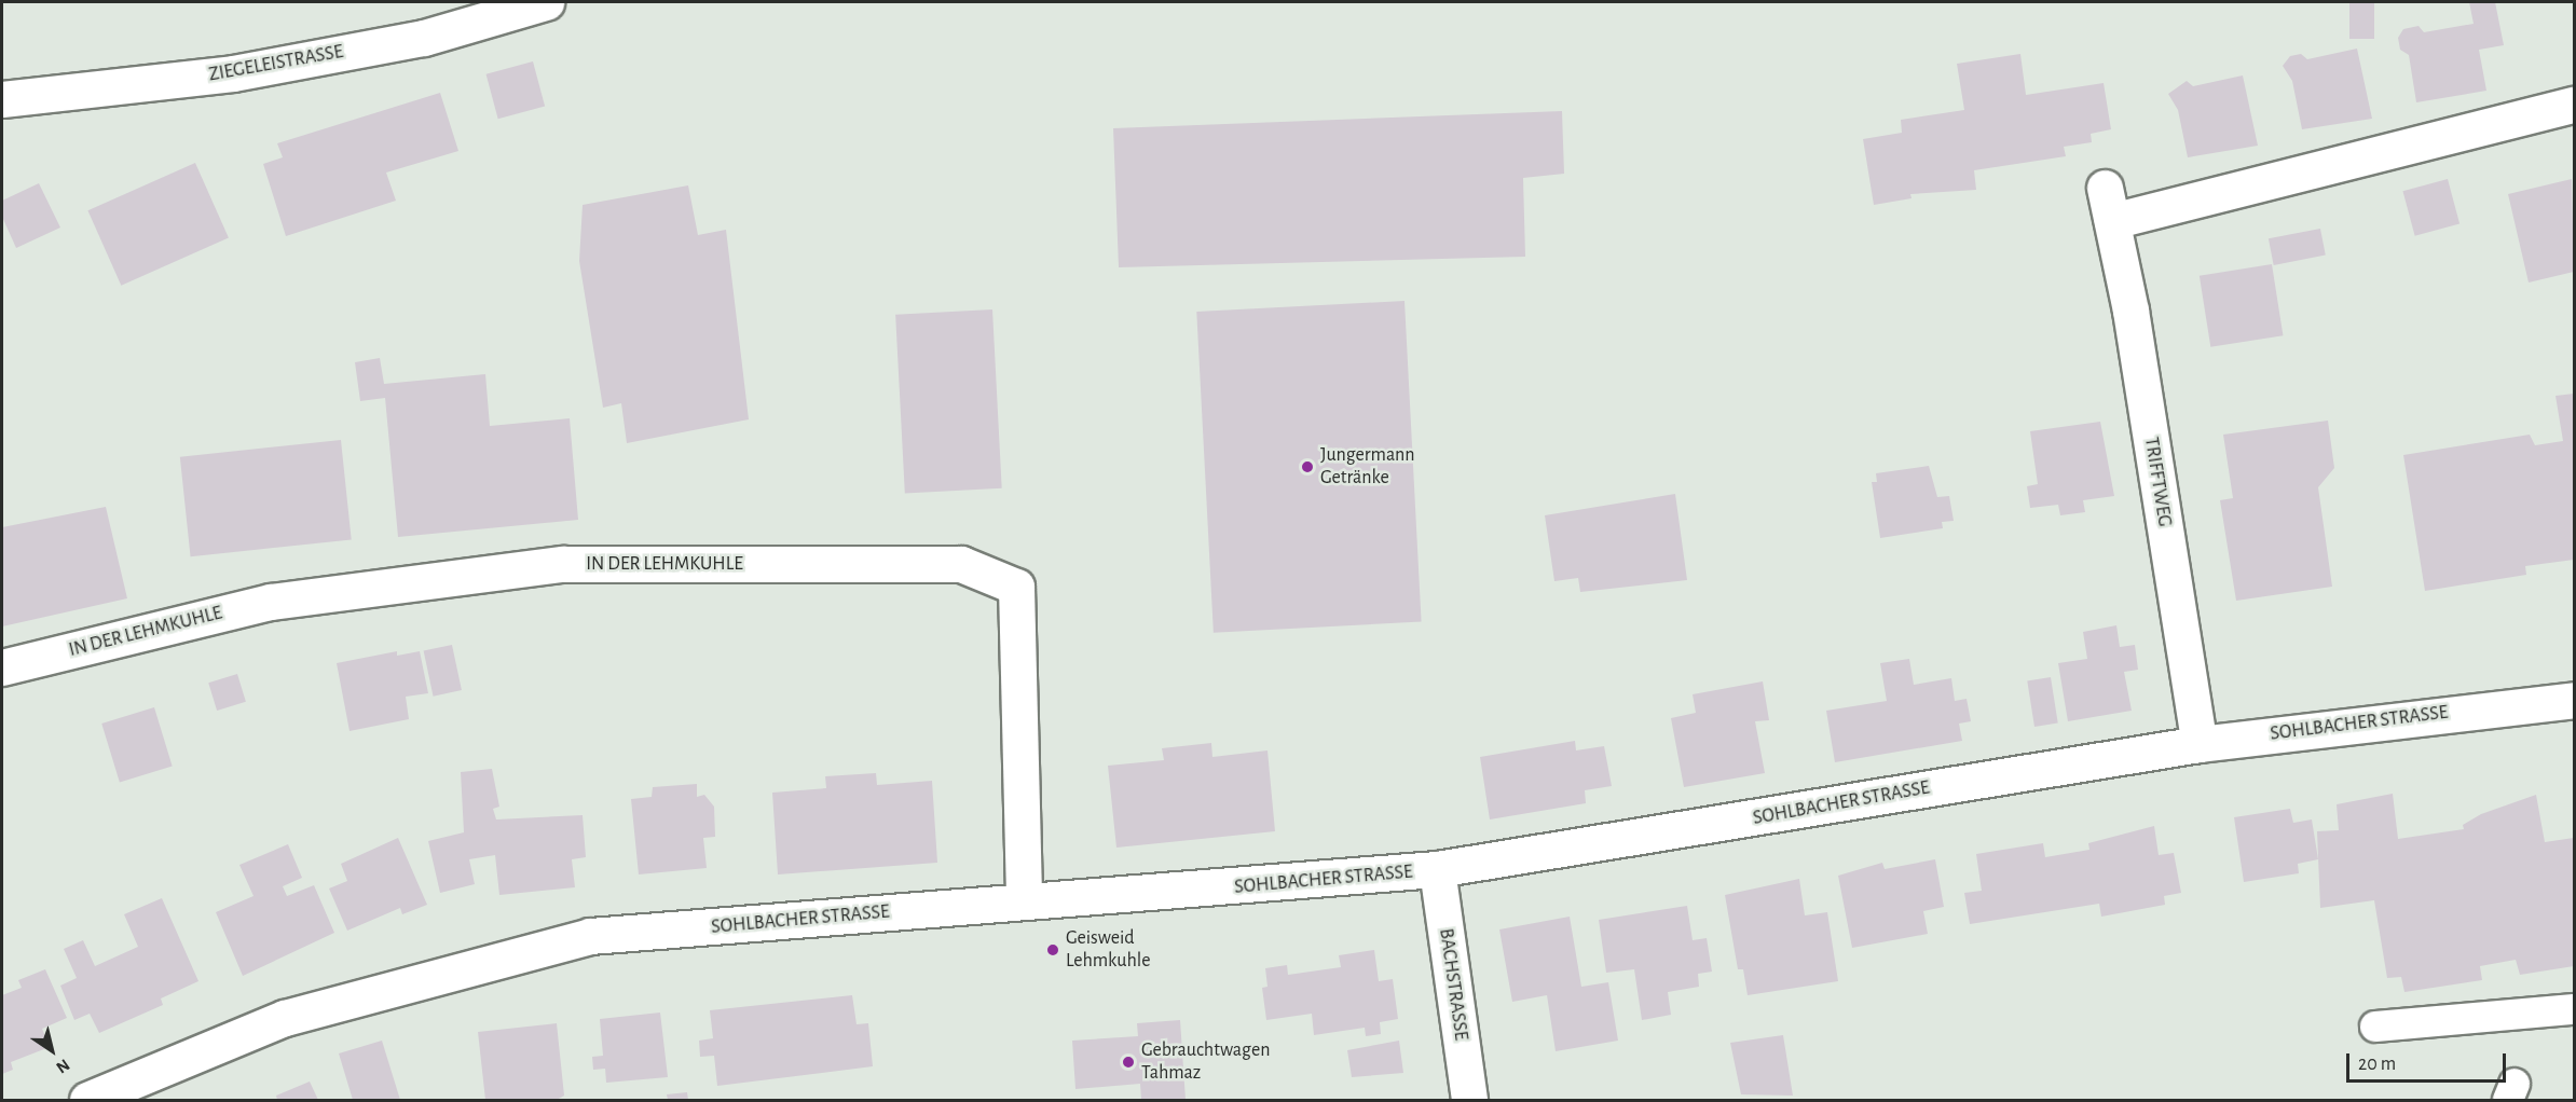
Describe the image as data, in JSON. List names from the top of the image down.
{
  "streets": {
    "street": [
      "ZIEGELEISTRASSE",
      "TRIFFTWEG",
      "IN DER LEHMKUHLE",
      "SOHLBACHER STRASSE",
      "BACHSTRASSE"
    ]
  },
  "crossings": [
    ["TRIFFTWEG", "SOHLBACHER STRASSE"],
    ["IN DER LEHMKUHLE", "SOHLBACHER STRASSE"],
    ["SOHLBACHER STRASSE", "BACHSTRASSE"]
  ],
  "places": ["Jungermann Getränke", "Geisweid Lehmkuhle", "Gebrauchtwagen Tahmaz"],
  "scale_bar": "20 m",
  "north": "bottom right"
}
